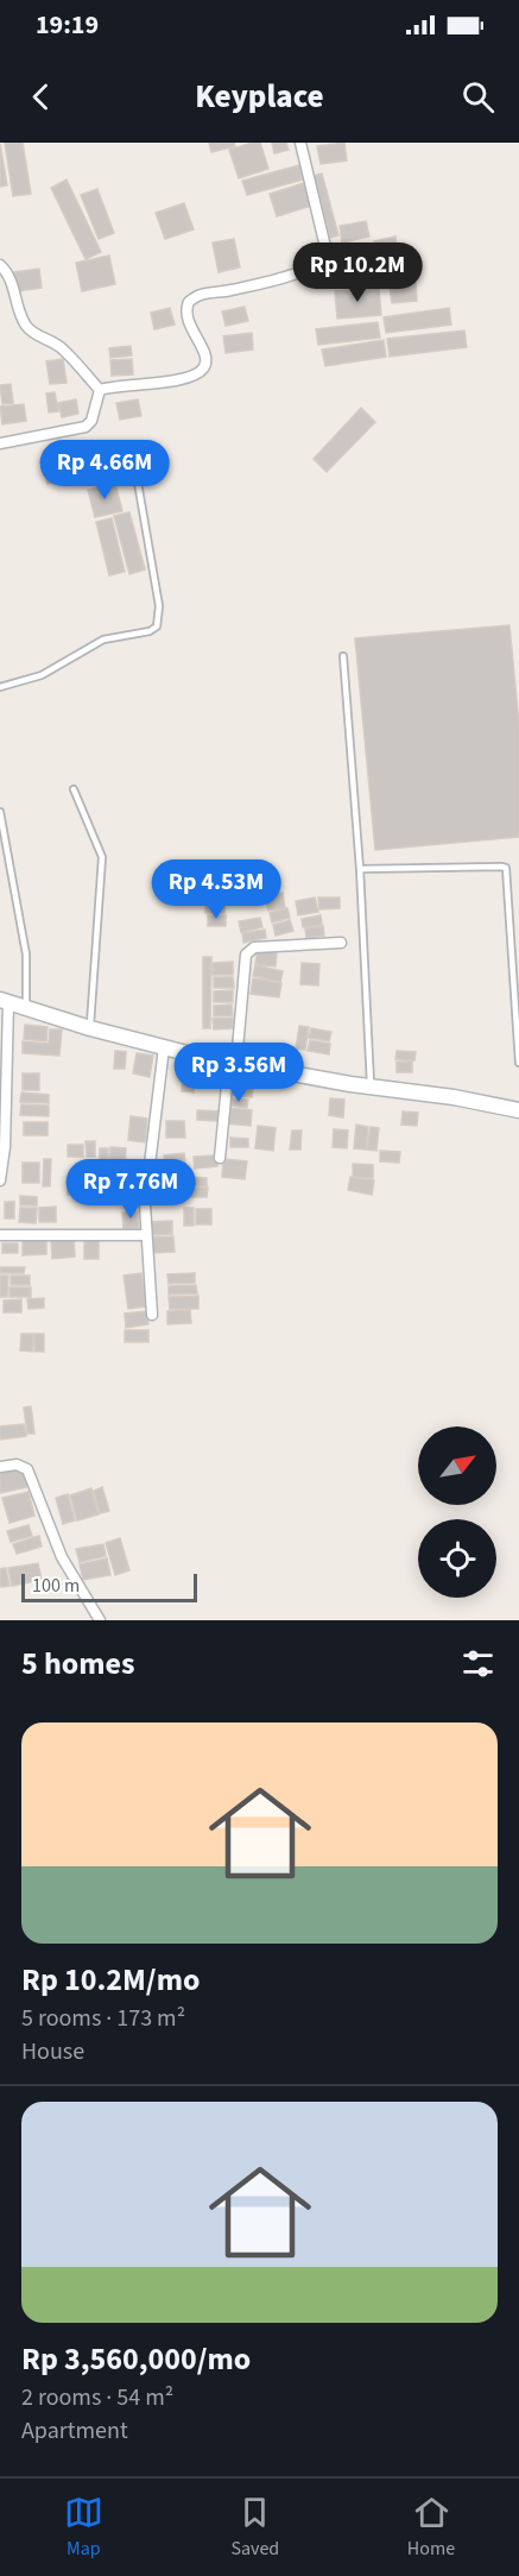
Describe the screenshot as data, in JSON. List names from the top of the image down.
{
  "scale_bar": "100 m",
  "north": "top right",
  "page": {
    "status": "19:19",
    "header": "Keyplace",
    "price": [
      "Rp 10.2M",
      "Rp 4.66M",
      "Rp 4.53M",
      "Rp 3.56M",
      "Rp 7.76M"
    ],
    "scale": "100 m",
    "heading": "5 homes",
    "list": [
      {
        "name": "Rp 10.2M/mo",
        "note": "5 rooms · 173 m² · House"
      },
      {
        "name": "Rp 3,560,000/mo",
        "note": "2 rooms · 54 m² · Apartment"
      }
    ],
    "tabs": ["Map", "Saved", "Home"]
  }
}
